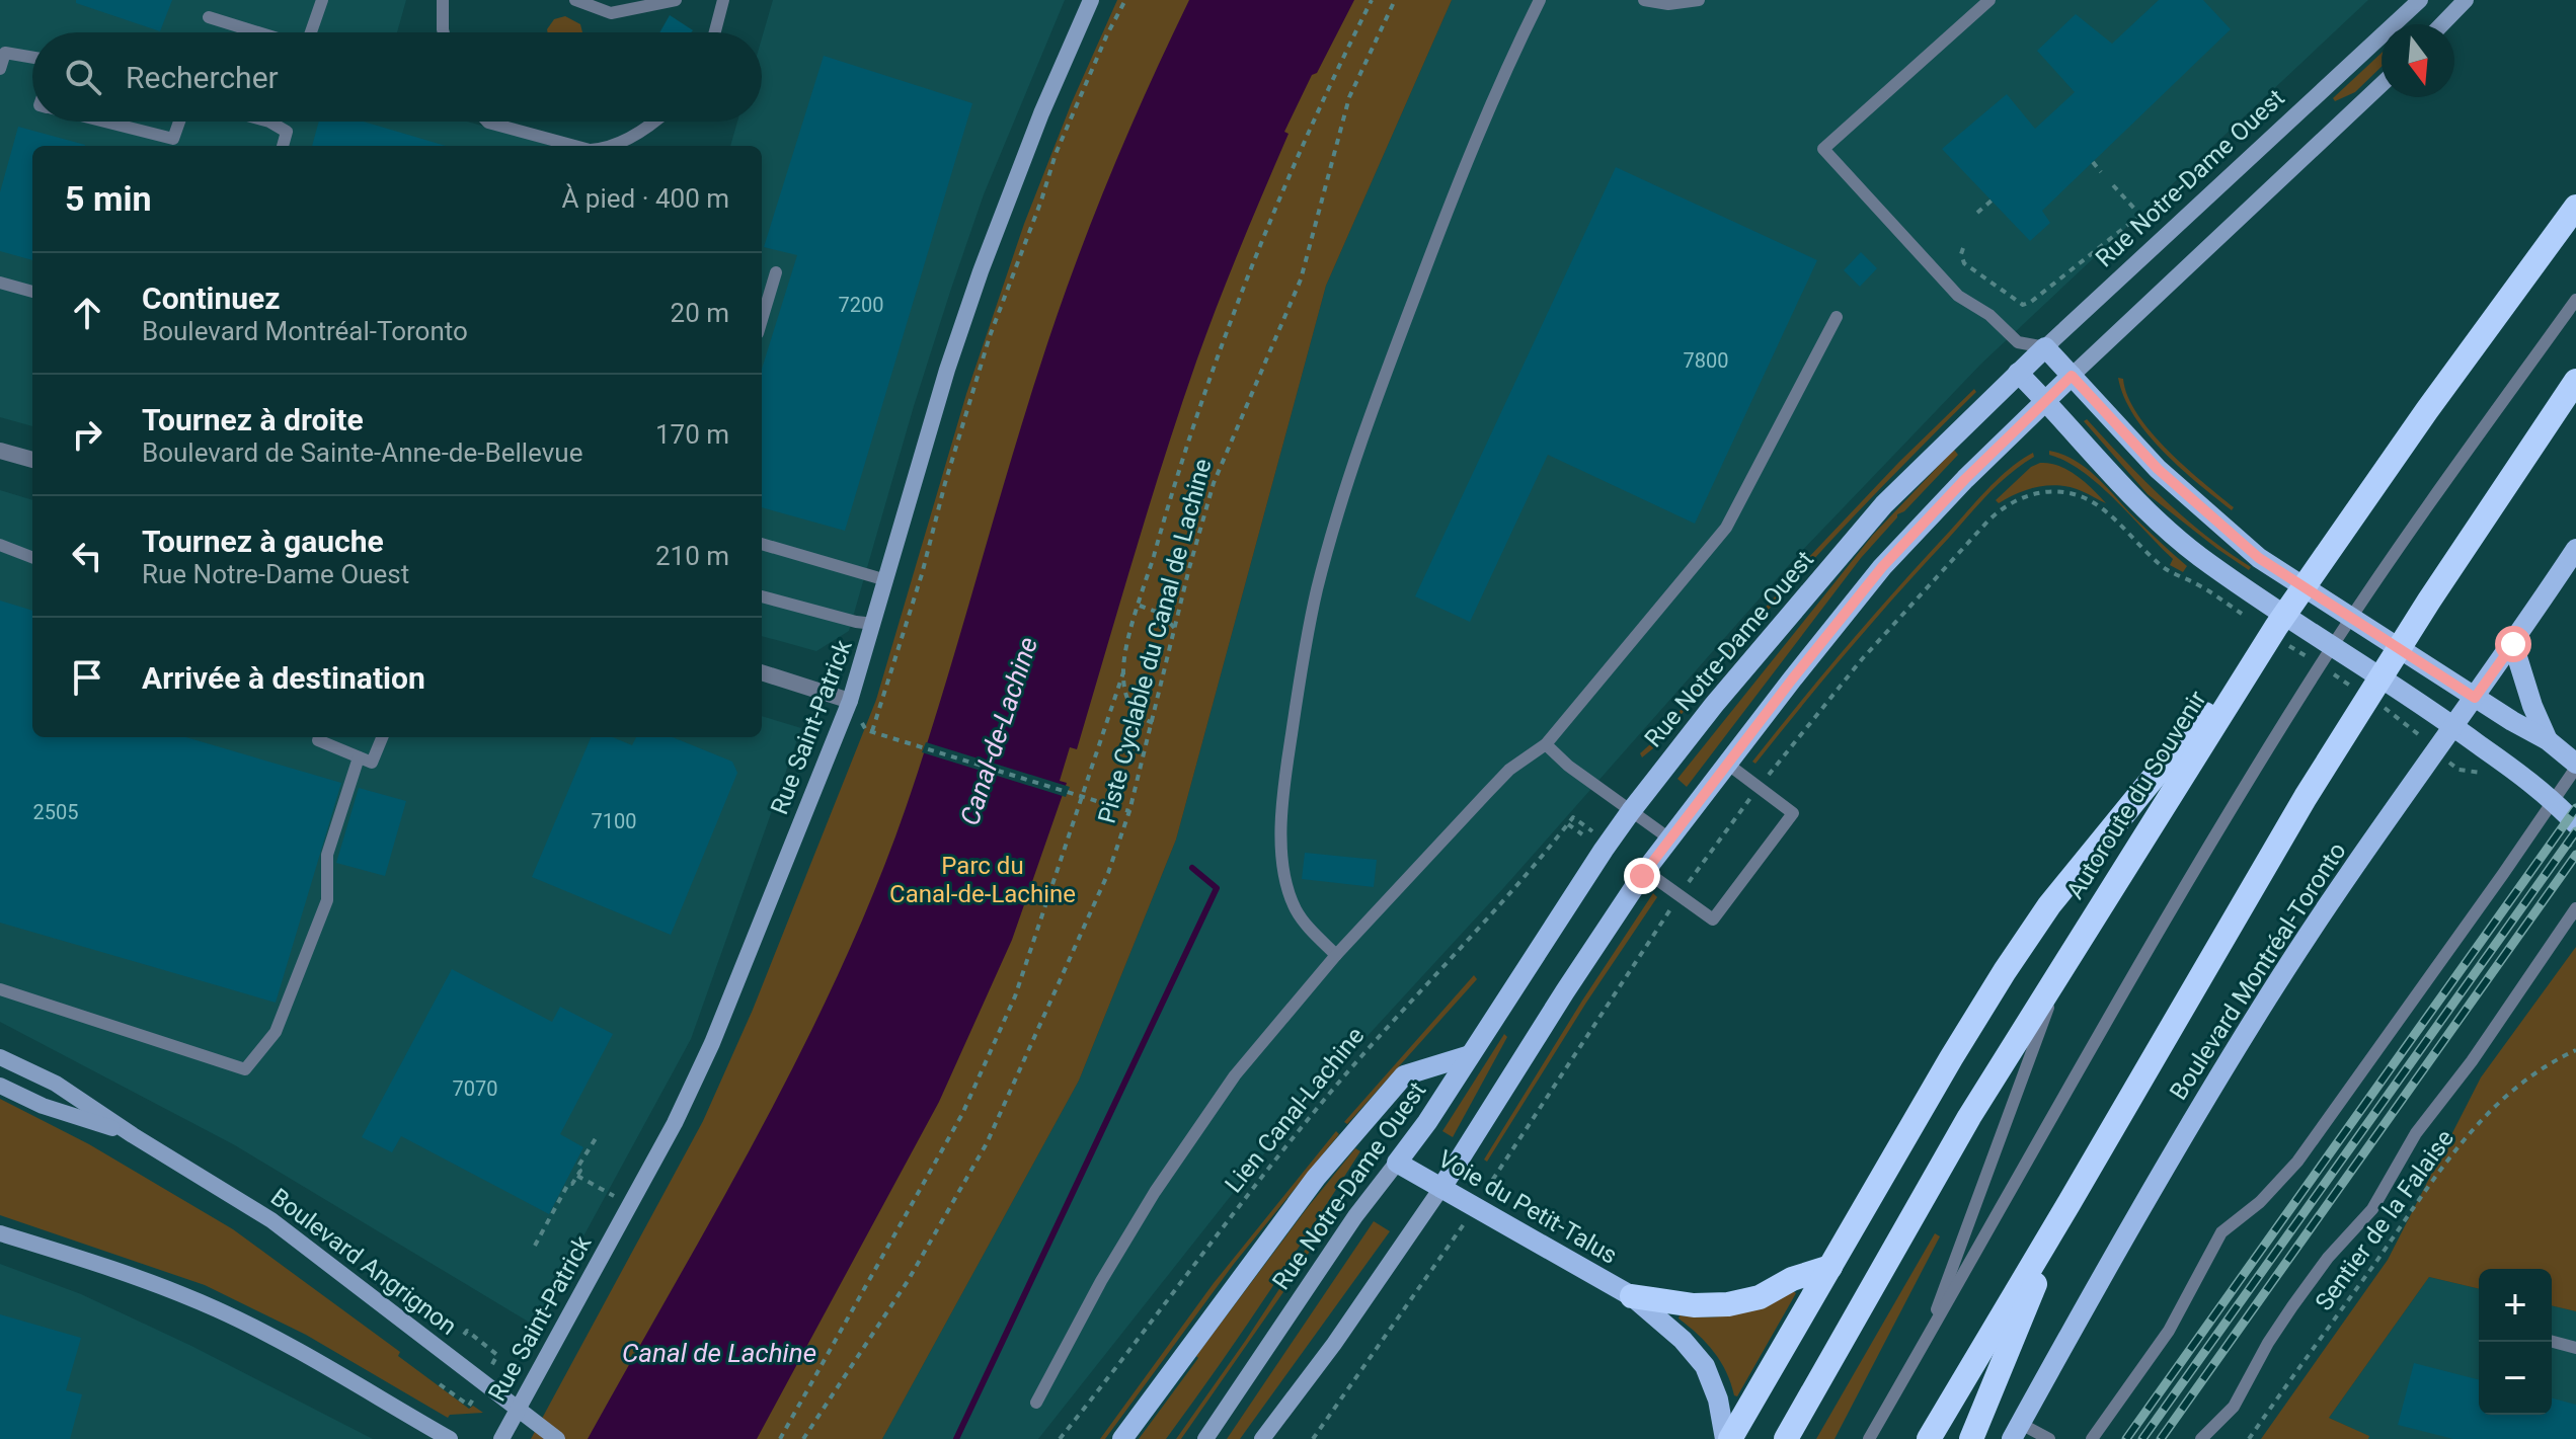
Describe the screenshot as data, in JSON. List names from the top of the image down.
{
  "streets": {
    "highway": ["Autoroute du Souvenir"],
    "main road": [
      "Rue Notre-Dame Ouest",
      "Rue Saint-Patrick",
      "Boulevard Montréal-Toronto",
      "Voie du Petit-Talus",
      "Boulevard Angrignon"
    ],
    "path": ["Piste Cyclable du Canal de Lachine", "Lien Canal-Lachine", "Sentier de la Falaise"]
  },
  "crossings": [
    ["Rue Notre-Dame Ouest", "Voie du Petit-Talus"]
  ],
  "water": ["Canal-de-Lachine", "Canal de Lachine"],
  "parks": ["Parc du Canal-de-Lachine"],
  "house_numbers": [
    "7200",
    "7800",
    "2505",
    "7100",
    "7070"
  ],
  "north": "bottom",
  "page": {
    "search": "Rechercher",
    "heading": ["5 min", "À pied · 400 m"],
    "list": [
      ["Continuez", "Boulevard Montréal-Toronto", "20 m"],
      ["Tournez à droite", "Boulevard de Sainte-Anne-de-Bellevue", "170 m"],
      ["Tournez à gauche", "Rue Notre-Dame Ouest", "210 m"],
      "Arrivée à destination"
    ],
    "map_buttons": ["+", "−"]
  }
}
